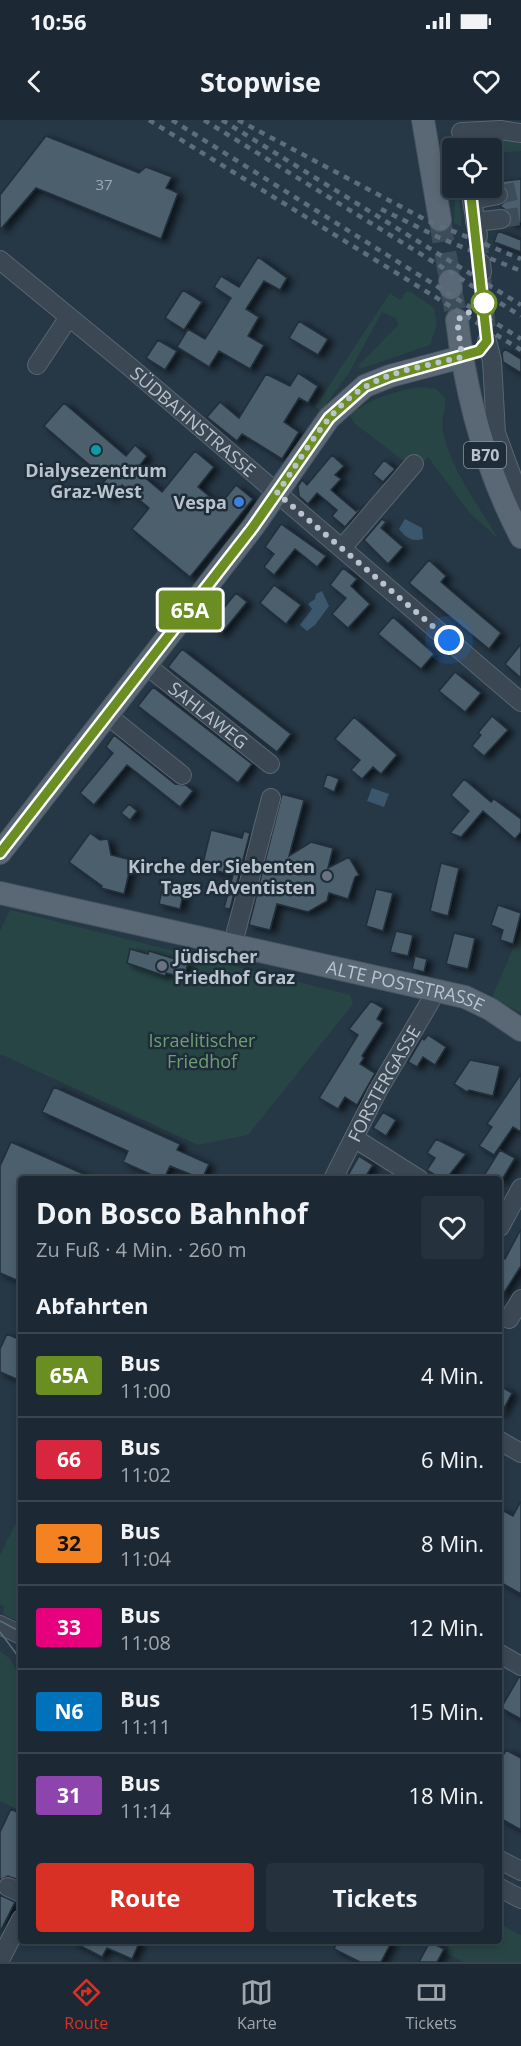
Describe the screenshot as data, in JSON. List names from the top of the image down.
{
  "streets": {
    "main road": ["B70", "ALTE POSTSTRASSE"],
    "street": ["SÜDBAHNSTRASSE", "SAHLAWEG", "FORSTERGASSE"]
  },
  "crossings": [
    ["ALTE POSTSTRASSE", "FORSTERGASSE"]
  ],
  "parks": ["Israelitischer Friedhof"],
  "places": [
    "Dialysezentrum Graz-West",
    "Vespa",
    "Kirche der Siebenten Tags Adventisten",
    "Jüdischer Friedhof Graz"
  ],
  "lines": ["bus line 65A"],
  "house_numbers": ["37"],
  "page": {
    "status": "10:56",
    "header": "Stopwise",
    "on_map": "65A",
    "heading": [
      ["Don Bosco Bahnhof", "Zu Fuß · 4 Min. · 260 m"],
      "Abfahrten"
    ],
    "list": [
      {
        "mark": "65A",
        "name": "Bus",
        "note": "11:00",
        "value": "4 Min."
      },
      {
        "mark": "66",
        "name": "Bus",
        "note": "11:02",
        "value": "6 Min."
      },
      {
        "mark": "32",
        "name": "Bus",
        "note": "11:04",
        "value": "8 Min."
      },
      {
        "mark": "33",
        "name": "Bus",
        "note": "11:08",
        "value": "12 Min."
      },
      {
        "mark": "N6",
        "name": "Bus",
        "note": "11:11",
        "value": "15 Min."
      },
      {
        "mark": "31",
        "name": "Bus",
        "note": "11:14",
        "value": "18 Min."
      }
    ],
    "buttons": ["Route", "Tickets"],
    "tabs": ["Route", "Karte", "Tickets"]
  }
}
